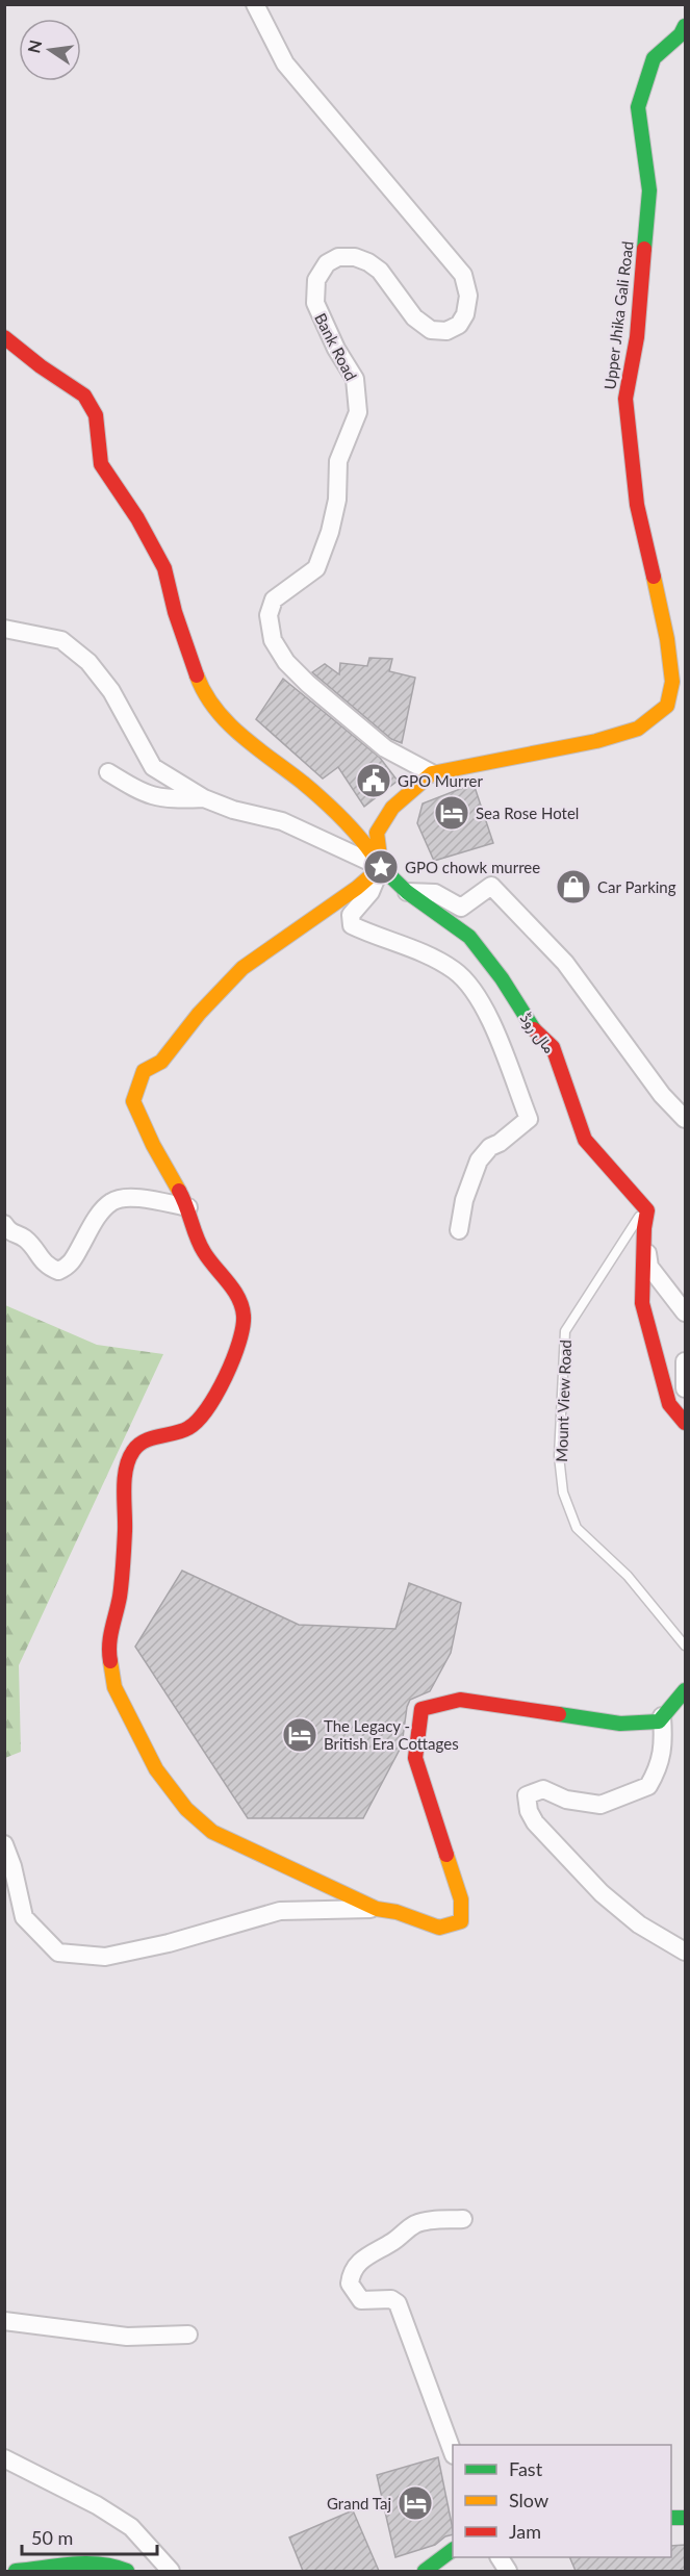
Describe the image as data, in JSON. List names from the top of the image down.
{
  "streets": {
    "street": ["Upper Jhika Gali Road", "Bank Road", "مال روڈ"],
    "lane": ["Mount View Road"]
  },
  "crossings": [
    ["Upper Jhika Gali Road", "Bank Road"],
    ["مال روڈ", "Mount View Road"]
  ],
  "places": {
    "public building": ["GPO Murrer"],
    "hotel": ["Sea Rose Hotel", "The Legacy - British Era Cottages", "Grand Taj"],
    "place": ["GPO chowk murree"],
    "shop": ["Car Parking"]
  },
  "legend": ["Fast", "Slow", "Jam"],
  "scale_bar": "50 m",
  "north": "left"
}
